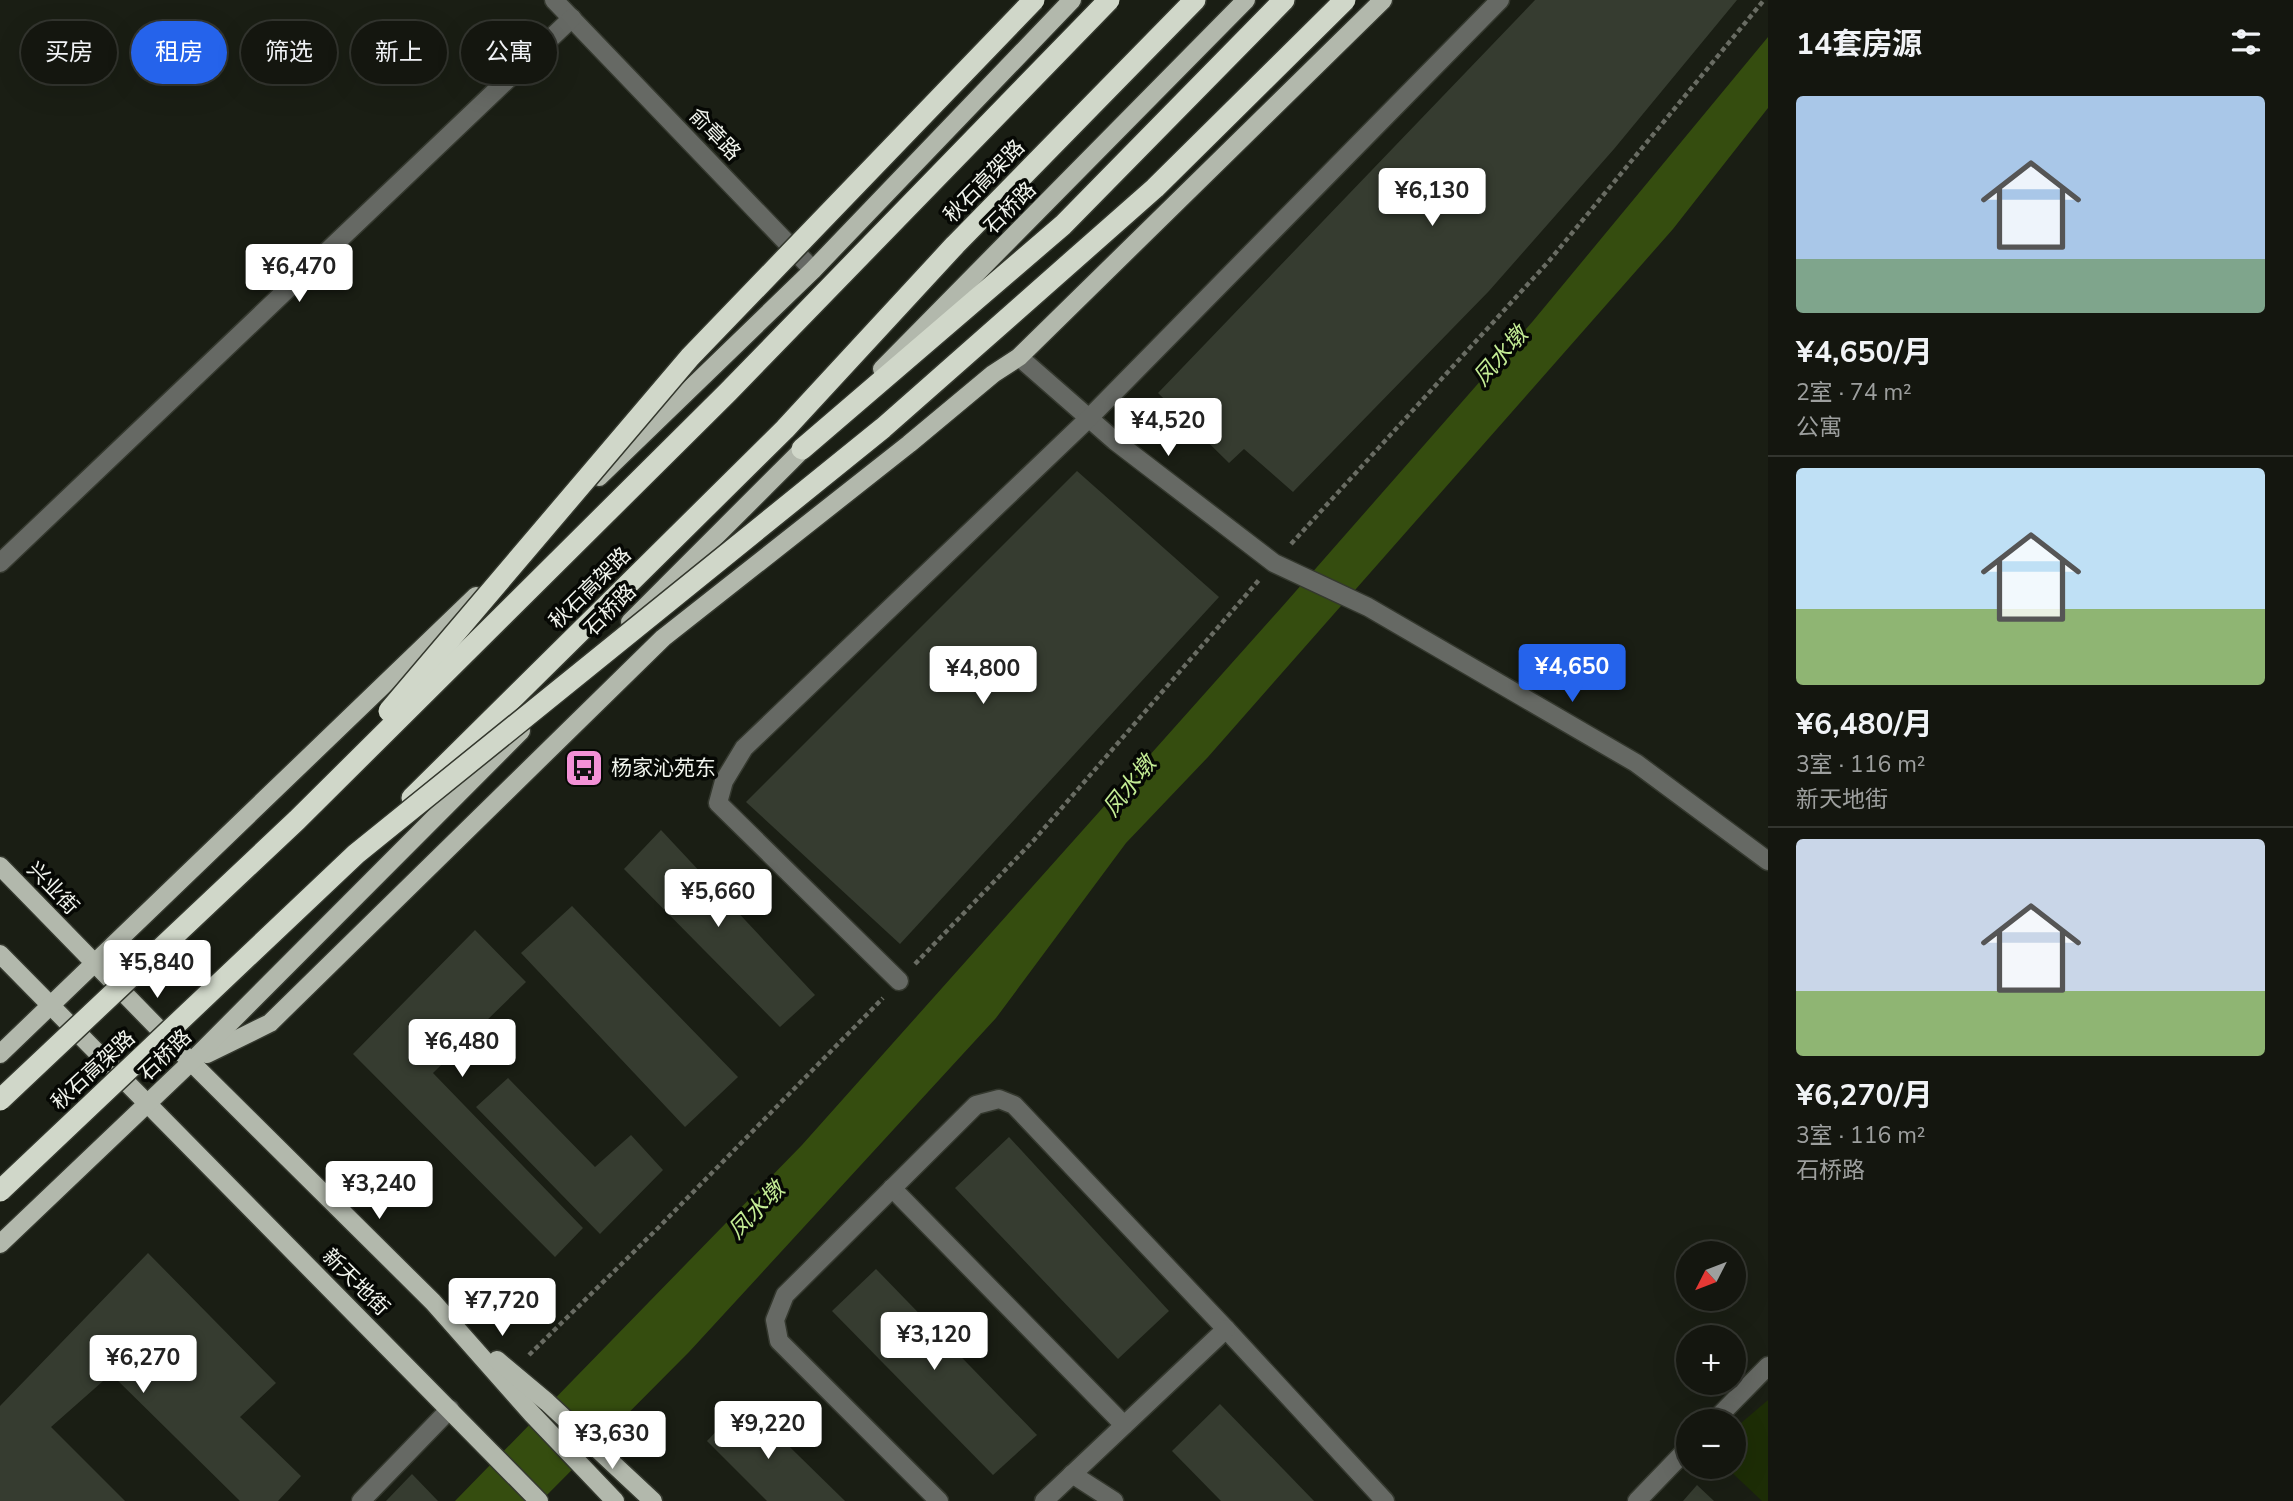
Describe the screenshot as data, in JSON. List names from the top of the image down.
{
  "streets": {
    "highway": ["秋石高架路"],
    "main road": ["石桥路", "兴业街", "新天地街"],
    "street": ["俞章路"]
  },
  "crossings": [
    ["石桥路", "兴业街"],
    ["石桥路", "新天地街"],
    ["兴业街", "新天地街"]
  ],
  "water": ["凤水墩"],
  "places": {
    "bus stop": ["杨家沁苑东"]
  },
  "north": "bottom left",
  "page": {
    "heading": "14套房源",
    "chip": [
      "买房",
      "租房",
      "筛选",
      "新上",
      "公寓"
    ],
    "list": [
      {
        "name": "¥4,650/月",
        "note": "2室 · 74 m² · 公寓"
      },
      {
        "name": "¥6,480/月",
        "note": "3室 · 116 m² · 新天地街"
      },
      {
        "name": "¥6,270/月",
        "note": "3室 · 116 m² · 石桥路"
      }
    ],
    "price": [
      "¥6,130",
      "¥6,470",
      "¥4,520",
      "¥4,650",
      "¥4,800",
      "¥5,660",
      "¥5,840",
      "¥6,480",
      "¥3,240",
      "¥7,720",
      "¥3,120",
      "¥6,270",
      "¥9,220",
      "¥3,630"
    ],
    "map_buttons": ["+", "−"]
  }
}
